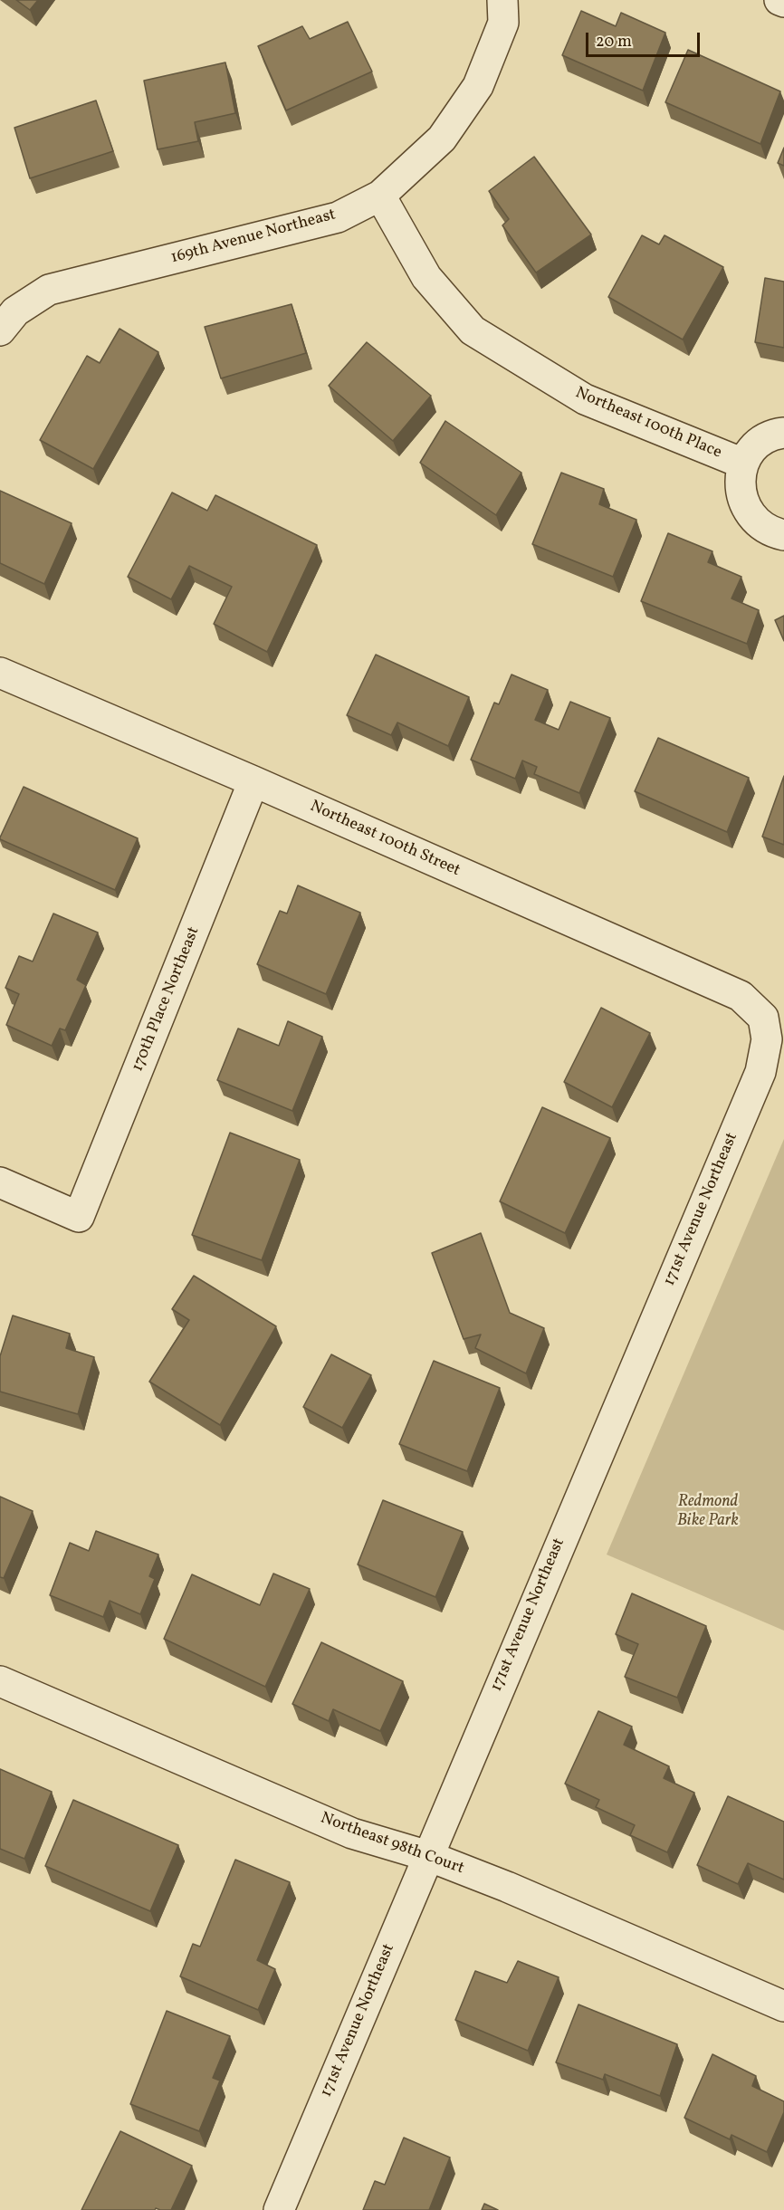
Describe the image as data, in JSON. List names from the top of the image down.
{
  "streets": {
    "street": [
      "169th Avenue Northeast",
      "Northeast 100th Place",
      "Northeast 100th Street",
      "170th Place Northeast",
      "171st Avenue Northeast",
      "Northeast 98th Court"
    ]
  },
  "crossings": [
    ["169th Avenue Northeast", "Northeast 100th Place"],
    ["Northeast 100th Street", "170th Place Northeast"],
    ["Northeast 100th Street", "171st Avenue Northeast"],
    ["171st Avenue Northeast", "Northeast 98th Court"]
  ],
  "parks": ["Redmond Bike Park"],
  "scale_bar": "20 m"
}
